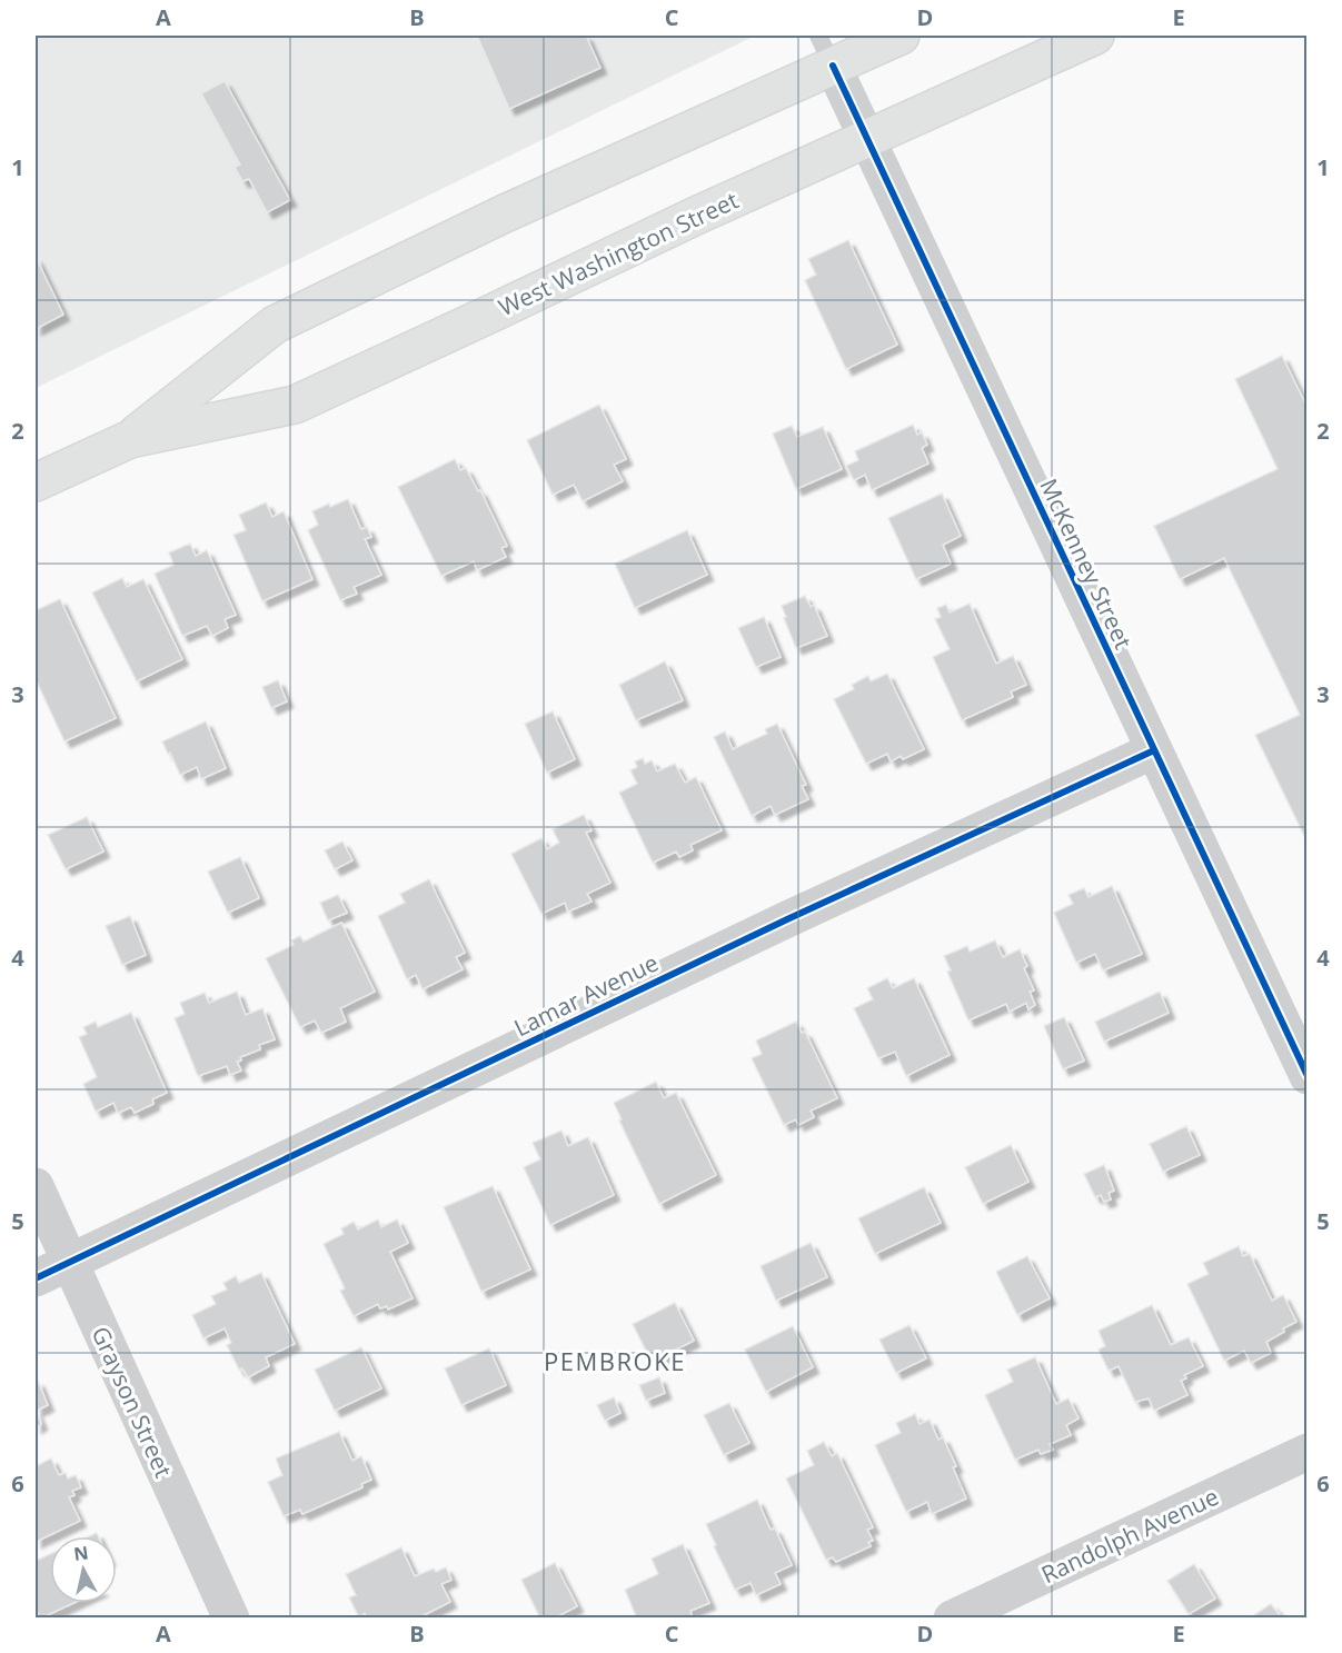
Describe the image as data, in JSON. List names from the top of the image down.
{
  "streets": {
    "main road": ["West Washington Street"],
    "street": [
      "McKenney Street",
      "Lamar Avenue",
      "Grayson Street",
      "Randolph Avenue"
    ]
  },
  "crossings": [
    ["West Washington Street", "McKenney Street"],
    ["McKenney Street", "Lamar Avenue"],
    ["Lamar Avenue", "Grayson Street"]
  ],
  "districts": ["PEMBROKE"],
  "north": "top",
  "grid": {
    "columns": [
      "A",
      "B",
      "C",
      "D",
      "E"
    ],
    "rows": [
      "1",
      "2",
      "3",
      "4",
      "5",
      "6"
    ]
  }
}
